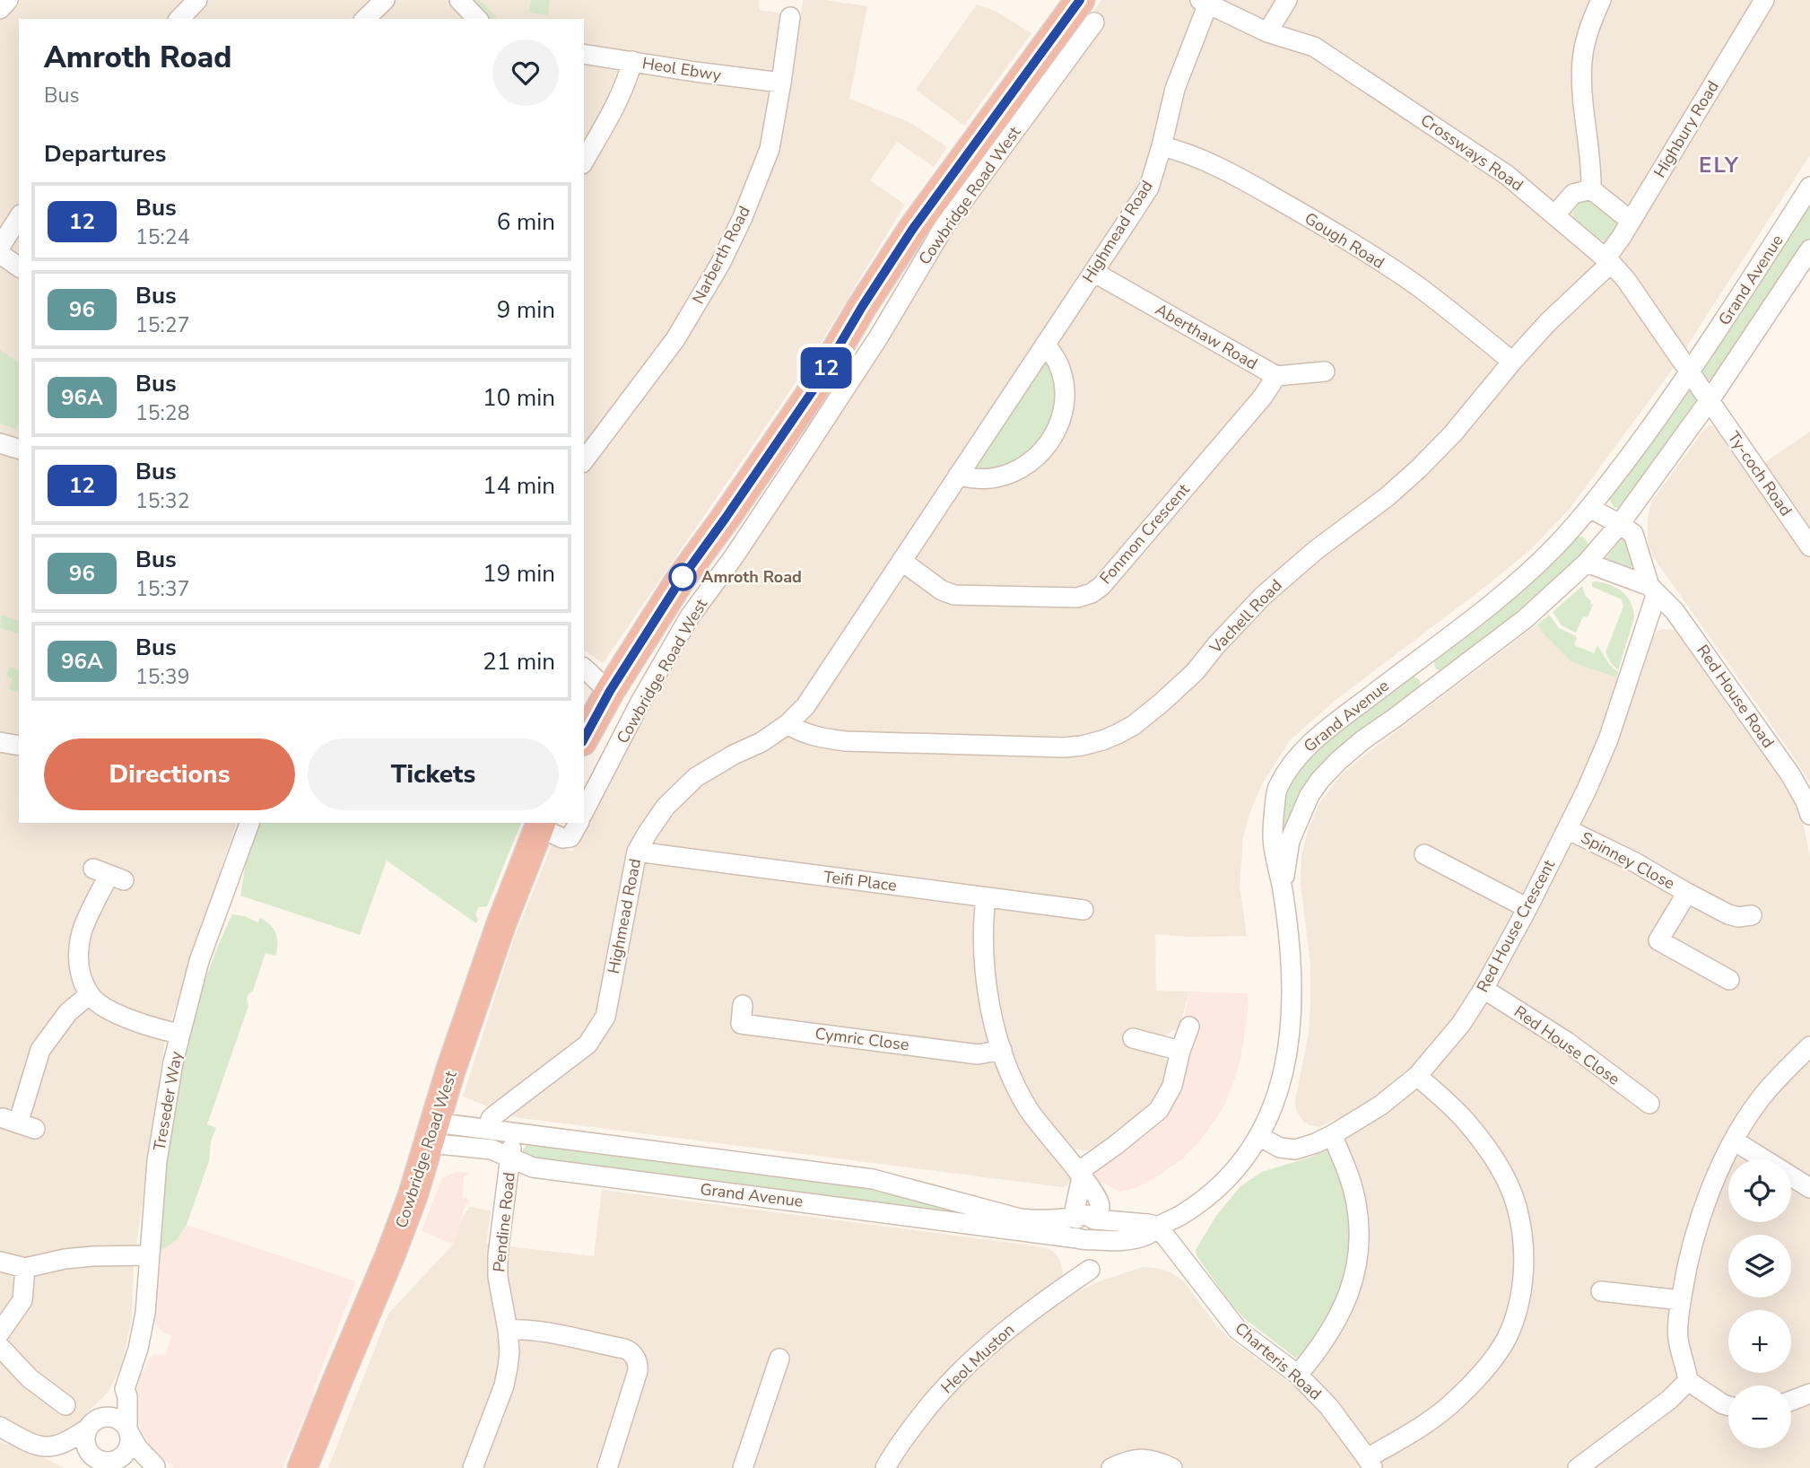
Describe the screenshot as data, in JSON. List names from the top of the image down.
{
  "streets": {
    "highway": ["Cowbridge Road West"],
    "street": [
      "Heol Ebwy",
      "Highbury Road",
      "Crossways Road",
      "Highmead Road",
      "Gough Road",
      "Narberth Road",
      "Grand Avenue",
      "Aberthaw Road",
      "Ty-coch Road",
      "Fonmon Crescent",
      "Vachell Road",
      "Red House Road",
      "Spinney Close",
      "Teifi Place",
      "Red House Crescent",
      "Cymric Close",
      "Red House Close",
      "Treseder Way",
      "Pendine Road",
      "Heol Muston",
      "Charteris Road"
    ]
  },
  "crossings": [
    ["Heol Ebwy", "Narberth Road"],
    ["Highbury Road", "Crossways Road"],
    ["Highbury Road", "Vachell Road"],
    ["Crossways Road", "Highmead Road"],
    ["Crossways Road", "Grand Avenue"],
    ["Crossways Road", "Vachell Road"],
    ["Cowbridge Road West", "Grand Avenue"],
    ["Highmead Road", "Gough Road"],
    ["Highmead Road", "Grand Avenue"],
    ["Highmead Road", "Aberthaw Road"],
    ["Highmead Road", "Fonmon Crescent"],
    ["Highmead Road", "Vachell Road"],
    ["Highmead Road", "Teifi Place"],
    ["Gough Road", "Vachell Road"],
    ["Grand Avenue", "Ty-coch Road"],
    ["Grand Avenue", "Red House Road"],
    ["Grand Avenue", "Red House Crescent"],
    ["Grand Avenue", "Pendine Road"],
    ["Grand Avenue", "Charteris Road"],
    ["Aberthaw Road", "Fonmon Crescent"],
    ["Red House Road", "Red House Crescent"],
    ["Spinney Close", "Red House Crescent"],
    ["Red House Crescent", "Red House Close"]
  ],
  "districts": ["ELY"],
  "places": ["Amroth Road"],
  "lines": ["bus line 12"],
  "page": {
    "on_map": "12",
    "heading": [
      ["Amroth Road", "Bus"],
      "Departures"
    ],
    "list": [
      {
        "mark": "12",
        "name": "Bus",
        "note": "15:24",
        "value": "6 min"
      },
      {
        "mark": "96",
        "name": "Bus",
        "note": "15:27",
        "value": "9 min"
      },
      {
        "mark": "96A",
        "name": "Bus",
        "note": "15:28",
        "value": "10 min"
      },
      {
        "mark": "12",
        "name": "Bus",
        "note": "15:32",
        "value": "14 min"
      },
      {
        "mark": "96",
        "name": "Bus",
        "note": "15:37",
        "value": "19 min"
      },
      {
        "mark": "96A",
        "name": "Bus",
        "note": "15:39",
        "value": "21 min"
      }
    ],
    "buttons": ["Directions", "Tickets"],
    "map_buttons": ["+", "−"]
  }
}
